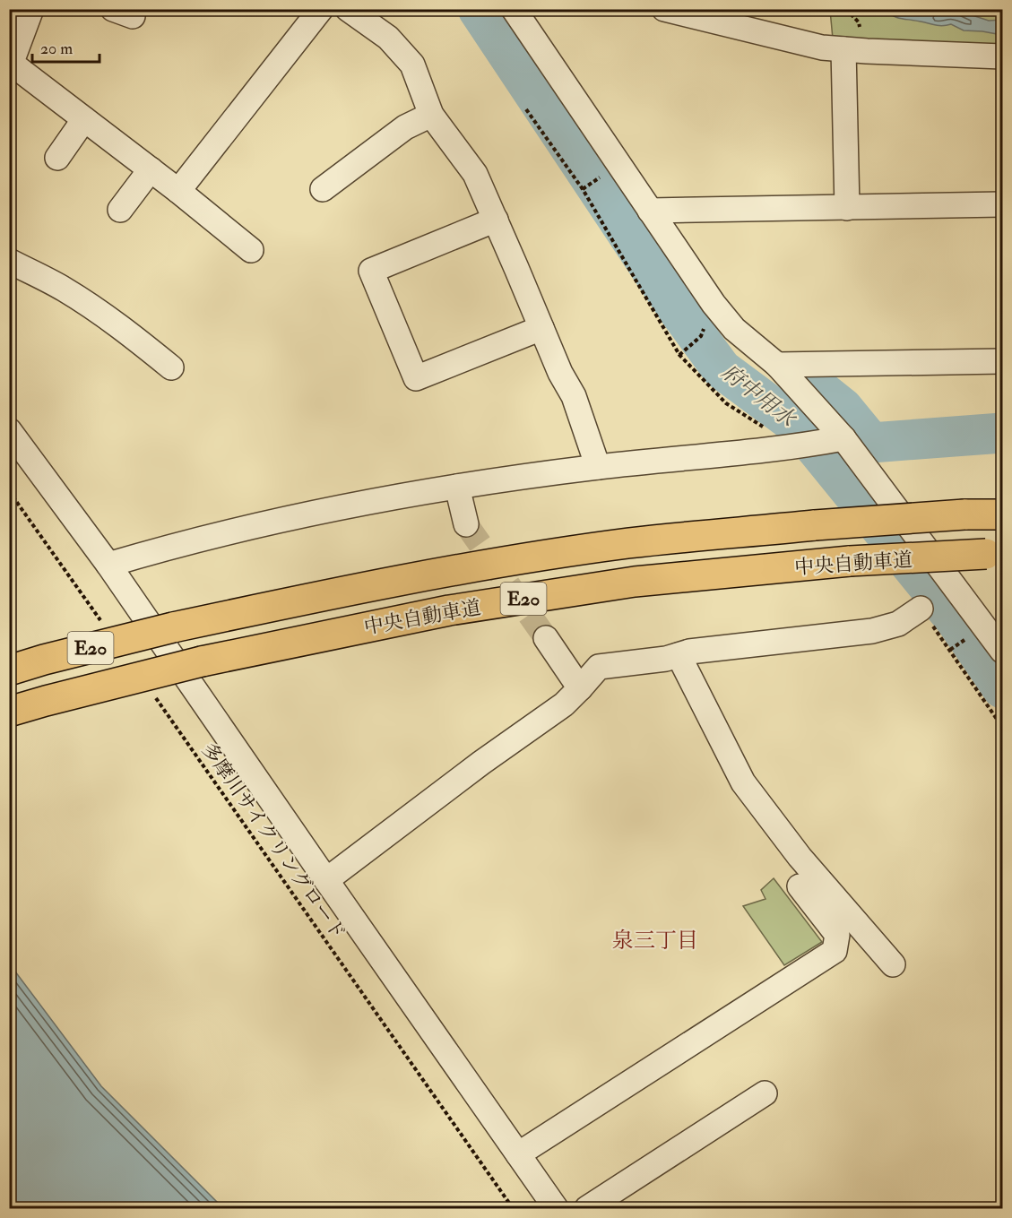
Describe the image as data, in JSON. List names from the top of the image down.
{
  "streets": {
    "highway": ["中央自動車道", "E20"],
    "path": ["多摩川サイクリングロード"]
  },
  "districts": ["泉三丁目"],
  "water": ["府中用水"],
  "scale_bar": "20 m"
}
